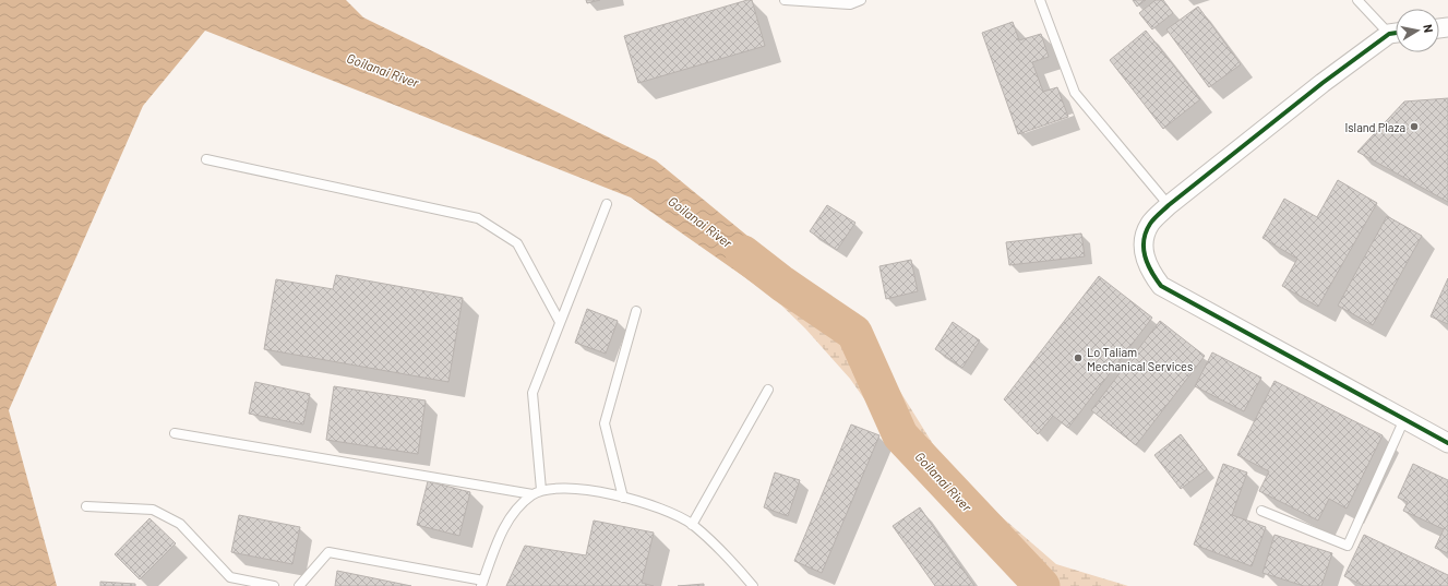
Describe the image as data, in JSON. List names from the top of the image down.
{
  "water": ["Goilanai River"],
  "places": ["Island Plaza", "Lo Taliam Mechanical Services"],
  "north": "right"
}
